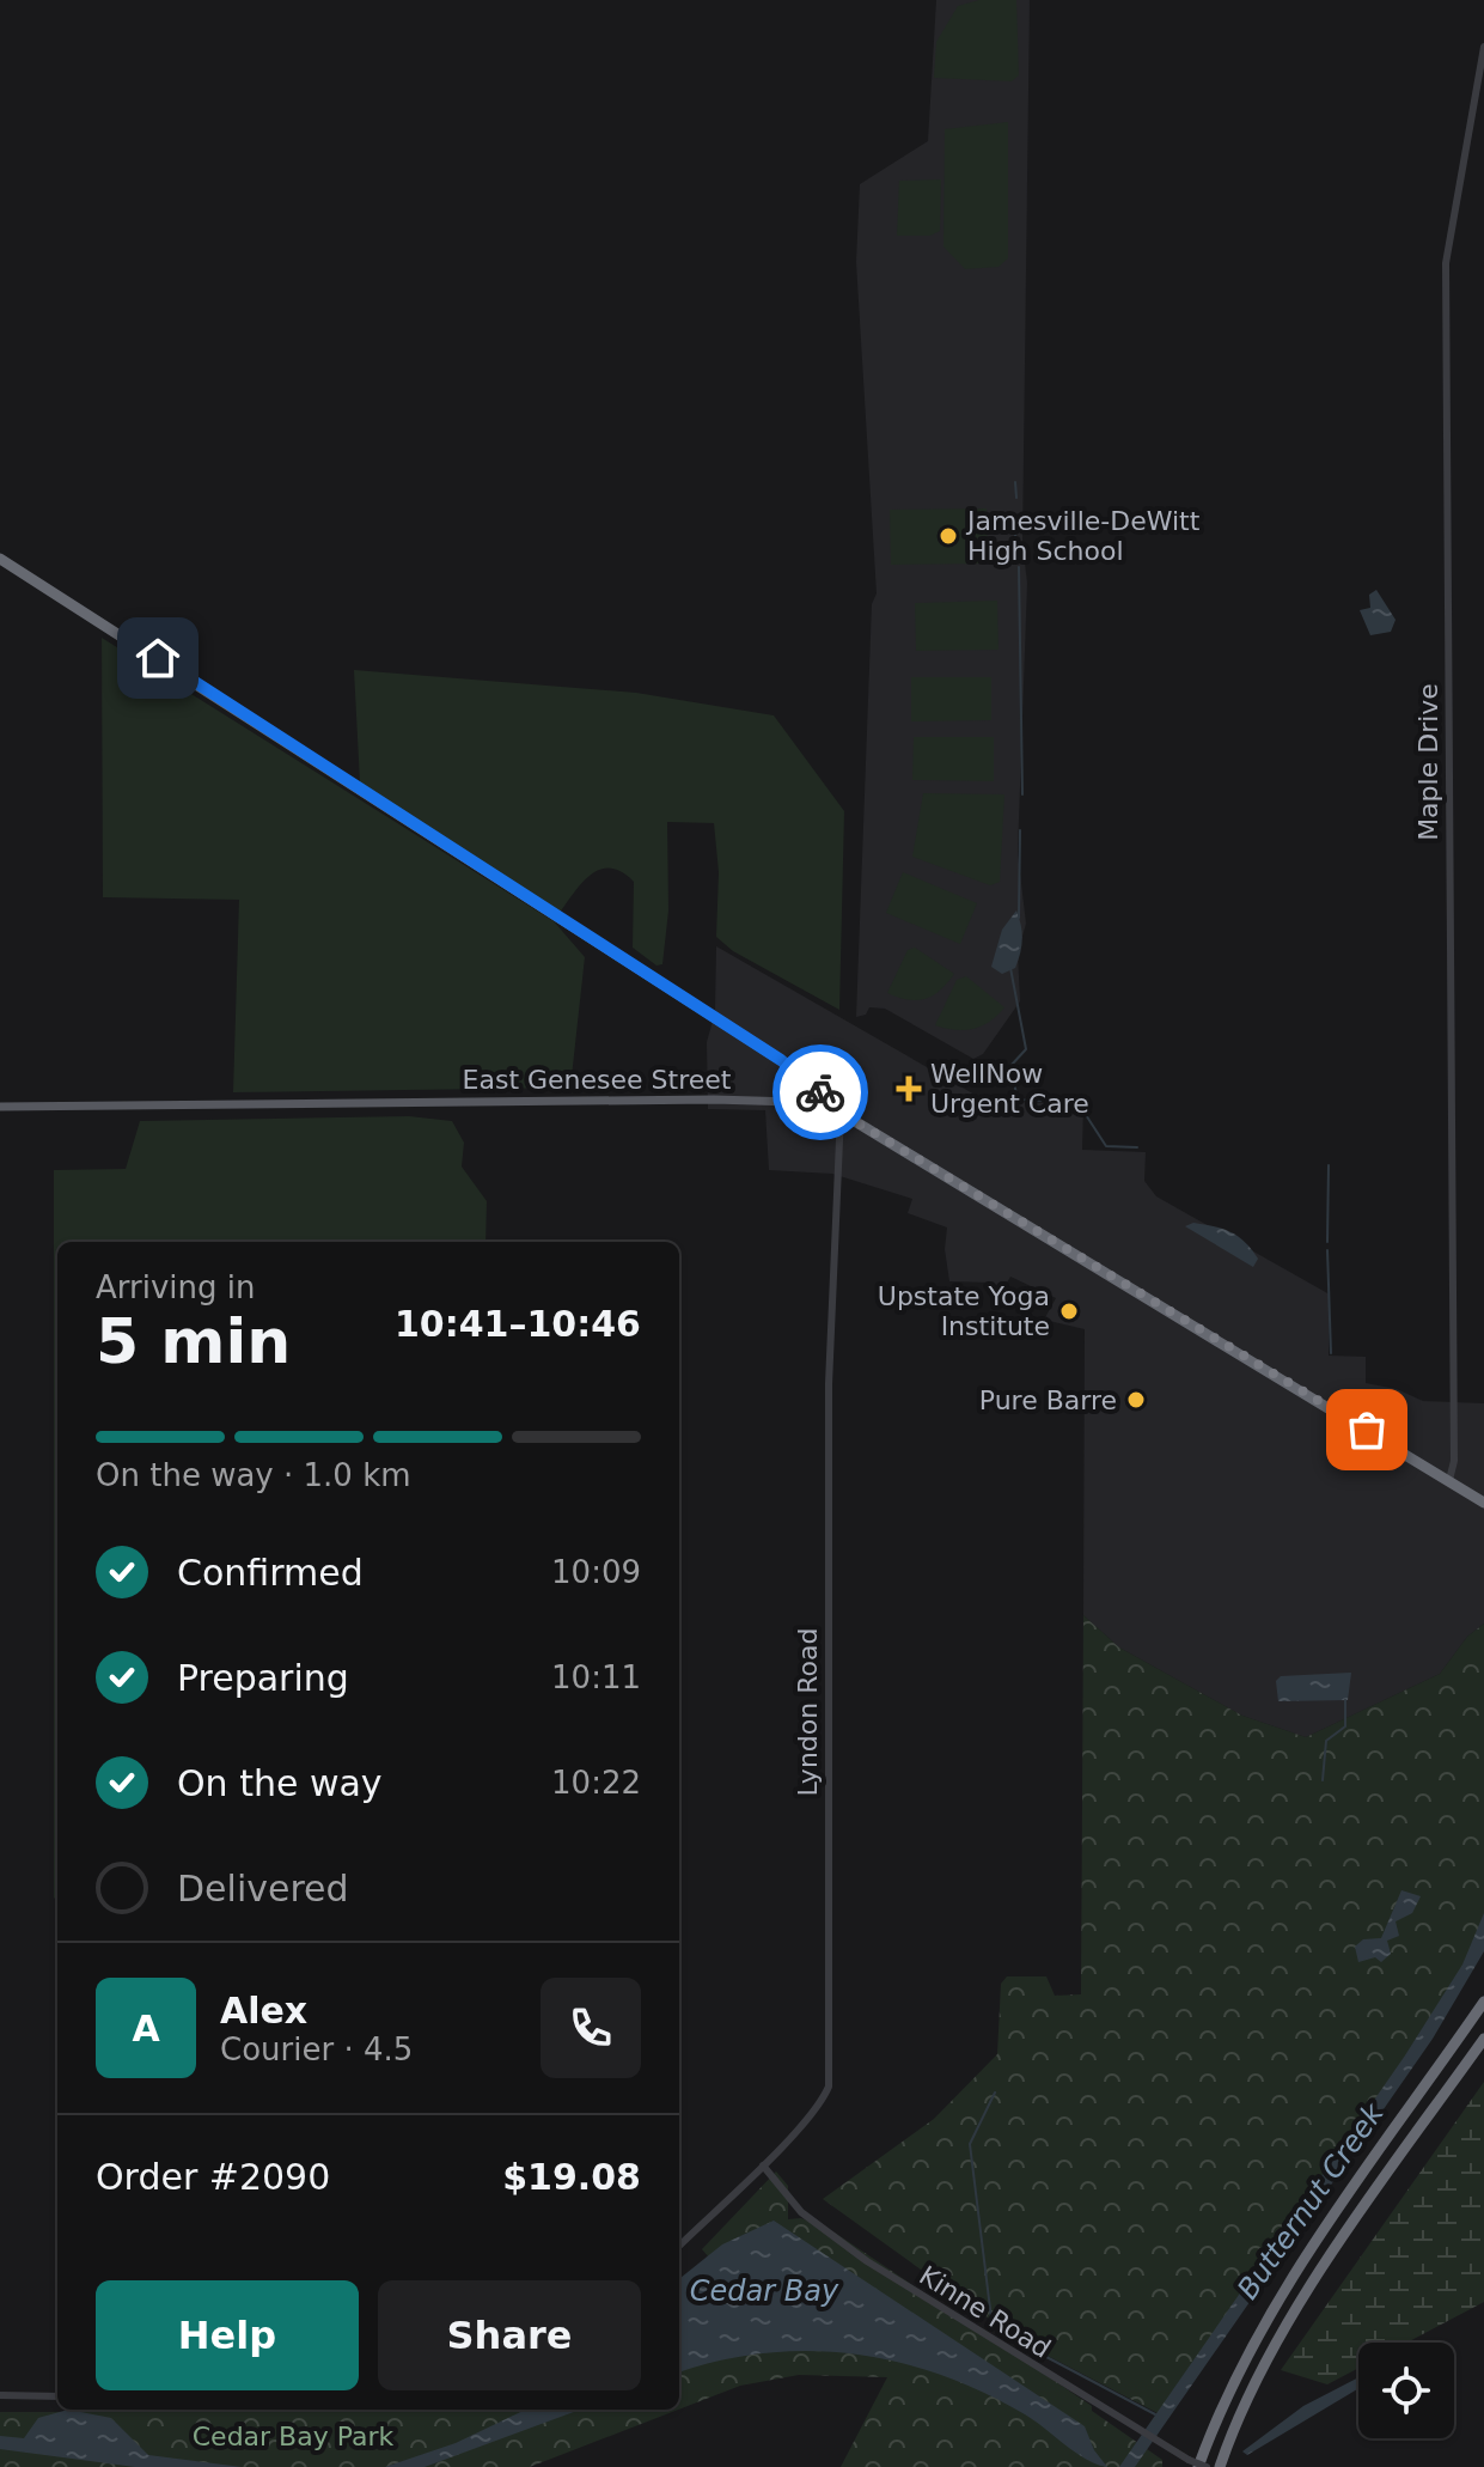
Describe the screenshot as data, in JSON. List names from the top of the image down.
{
  "streets": {
    "highway": ["East Genesee Street"],
    "street": ["Maple Drive", "Lyndon Road", "Kinne Road"]
  },
  "crossings": [
    ["Maple Drive", "East Genesee Street"],
    ["East Genesee Street", "Lyndon Road"],
    ["Lyndon Road", "Kinne Road"]
  ],
  "water": ["Butternut Creek", "Cedar Bay"],
  "parks": ["Cedar Bay Park"],
  "places": {
    "other": ["Jamesville-DeWitt High School", "Upstate Yoga Institute", "Pure Barre"],
    "health": ["WellNow Urgent Care"]
  },
  "page": {
    "heading": ["5 min", "Arriving in", "10:41–10:46"],
    "panel": [
      "Alex",
      "Courier · 4.5",
      "Order #2090",
      "$19.08"
    ],
    "bar": "On the way · 1.0 km",
    "list": [
      ["Confirmed", "10:09"],
      ["Preparing", "10:11"],
      ["On the way", "10:22"],
      "Delivered"
    ],
    "round": "A",
    "buttons": ["Help", "Share"]
  }
}
